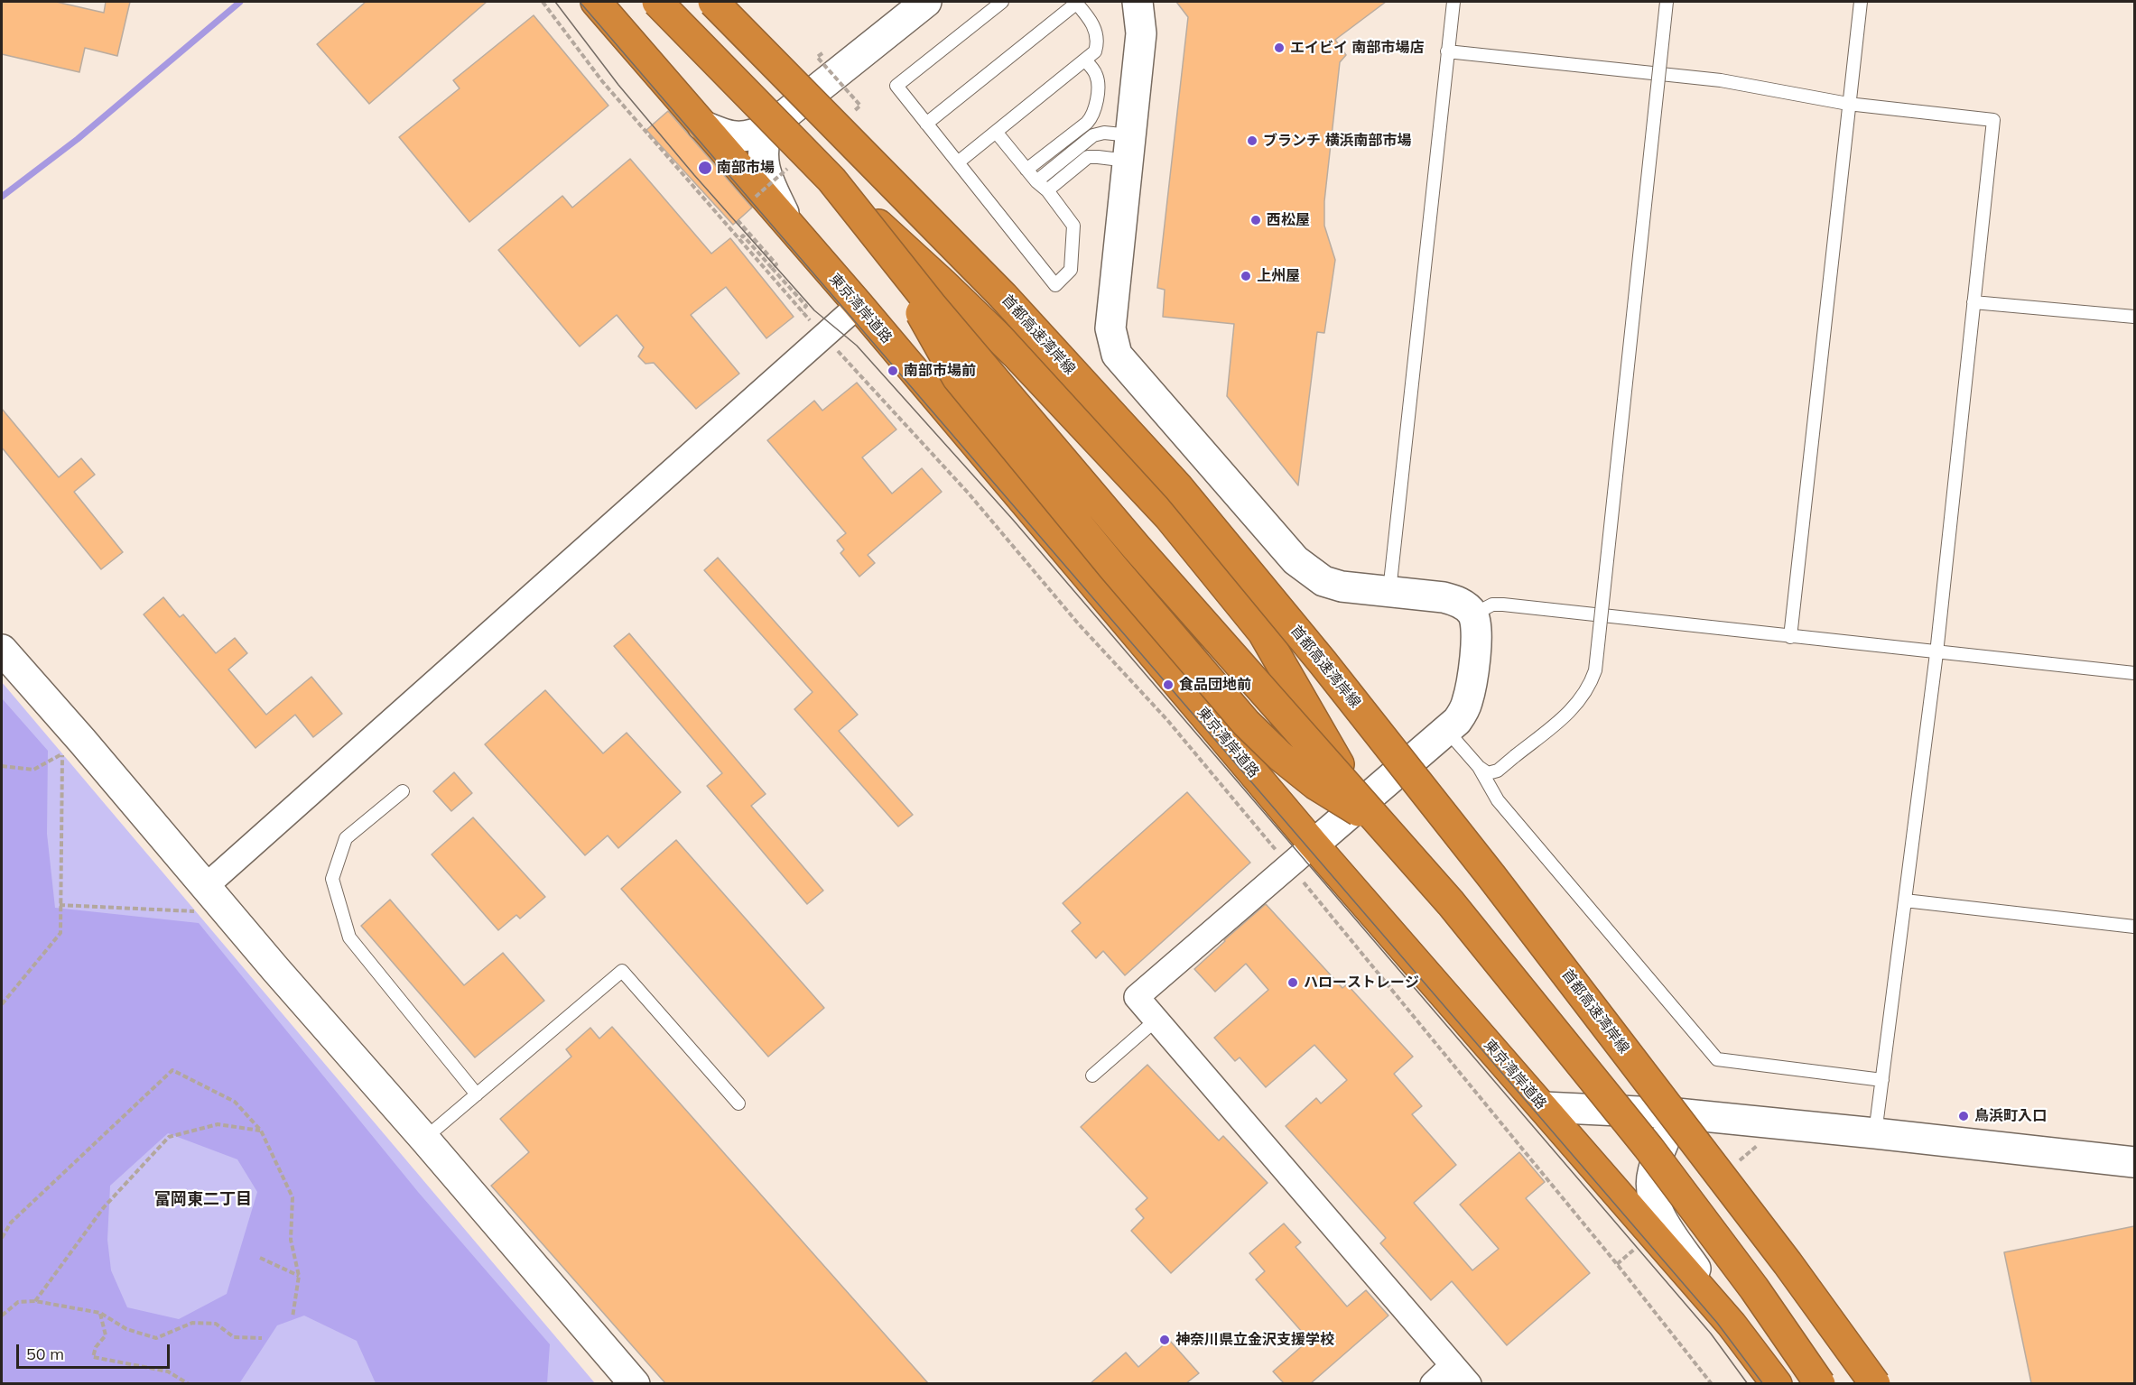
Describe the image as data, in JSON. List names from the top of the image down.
{
  "streets": {
    "highway": ["東京湾岸道路", "首都高速湾岸線"]
  },
  "districts": ["富岡東二丁目"],
  "places": [
    "エイビイ 南部市場店",
    "ブランチ 横浜南部市場",
    "南部市場",
    "西松屋",
    "上州屋",
    "南部市場前",
    "食品団地前",
    "ハローストレージ",
    "鳥浜町入口",
    "神奈川県立金沢支援学校"
  ],
  "scale_bar": "50 m"
}
